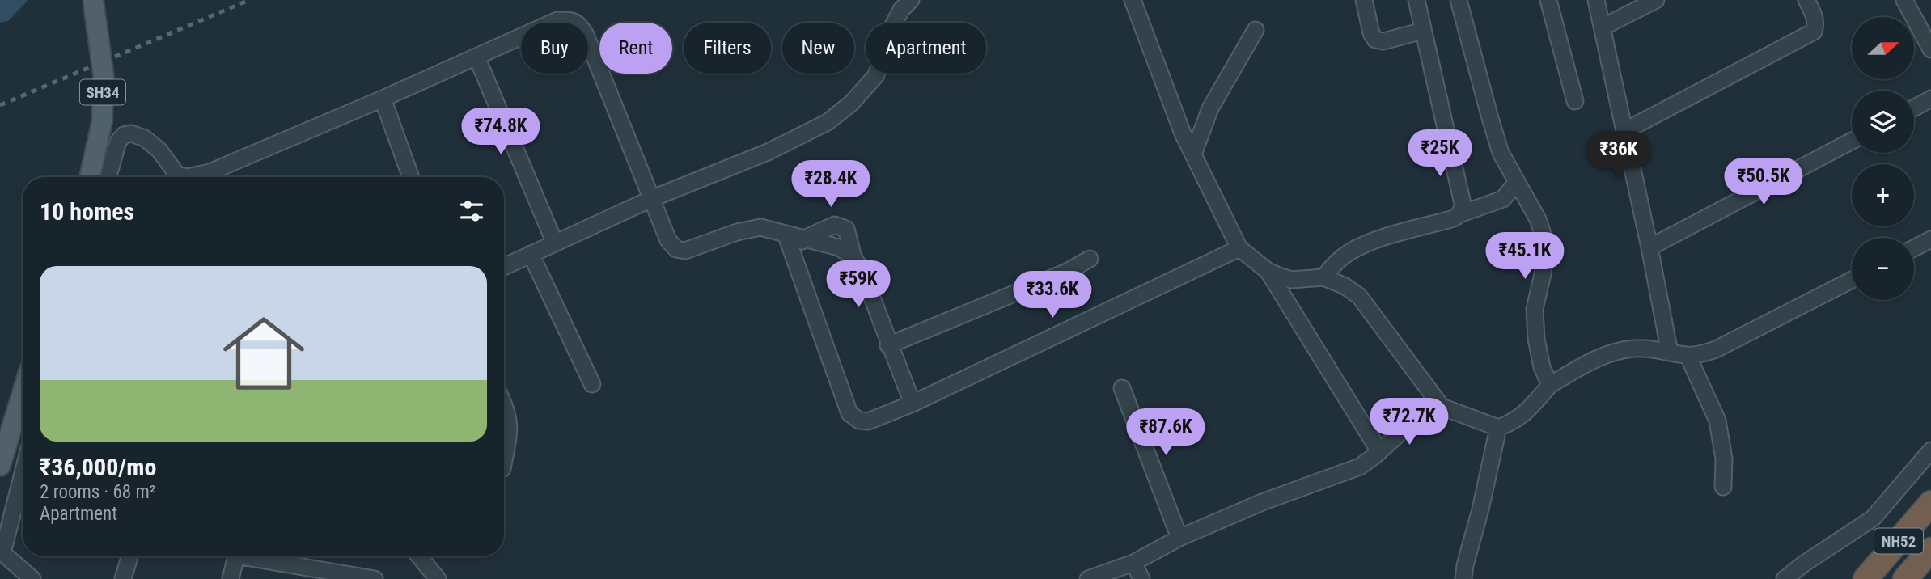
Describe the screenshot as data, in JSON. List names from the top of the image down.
{
  "streets": {
    "highway": ["NH52"],
    "main road": ["SH34"]
  },
  "north": "right",
  "page": {
    "map_buttons": ["+", "−"],
    "chip": [
      "Buy",
      "Rent",
      "Filters",
      "New",
      "Apartment"
    ],
    "price": [
      "₹74.8K",
      "₹25K",
      "₹36K",
      "₹50.5K",
      "₹28.4K",
      "₹45.1K",
      "₹59K",
      "₹33.6K",
      "₹72.7K",
      "₹87.6K"
    ],
    "heading": "10 homes",
    "list": [
      {
        "name": "₹36,000/mo",
        "note": "2 rooms · 68 m² · Apartment"
      }
    ]
  }
}
